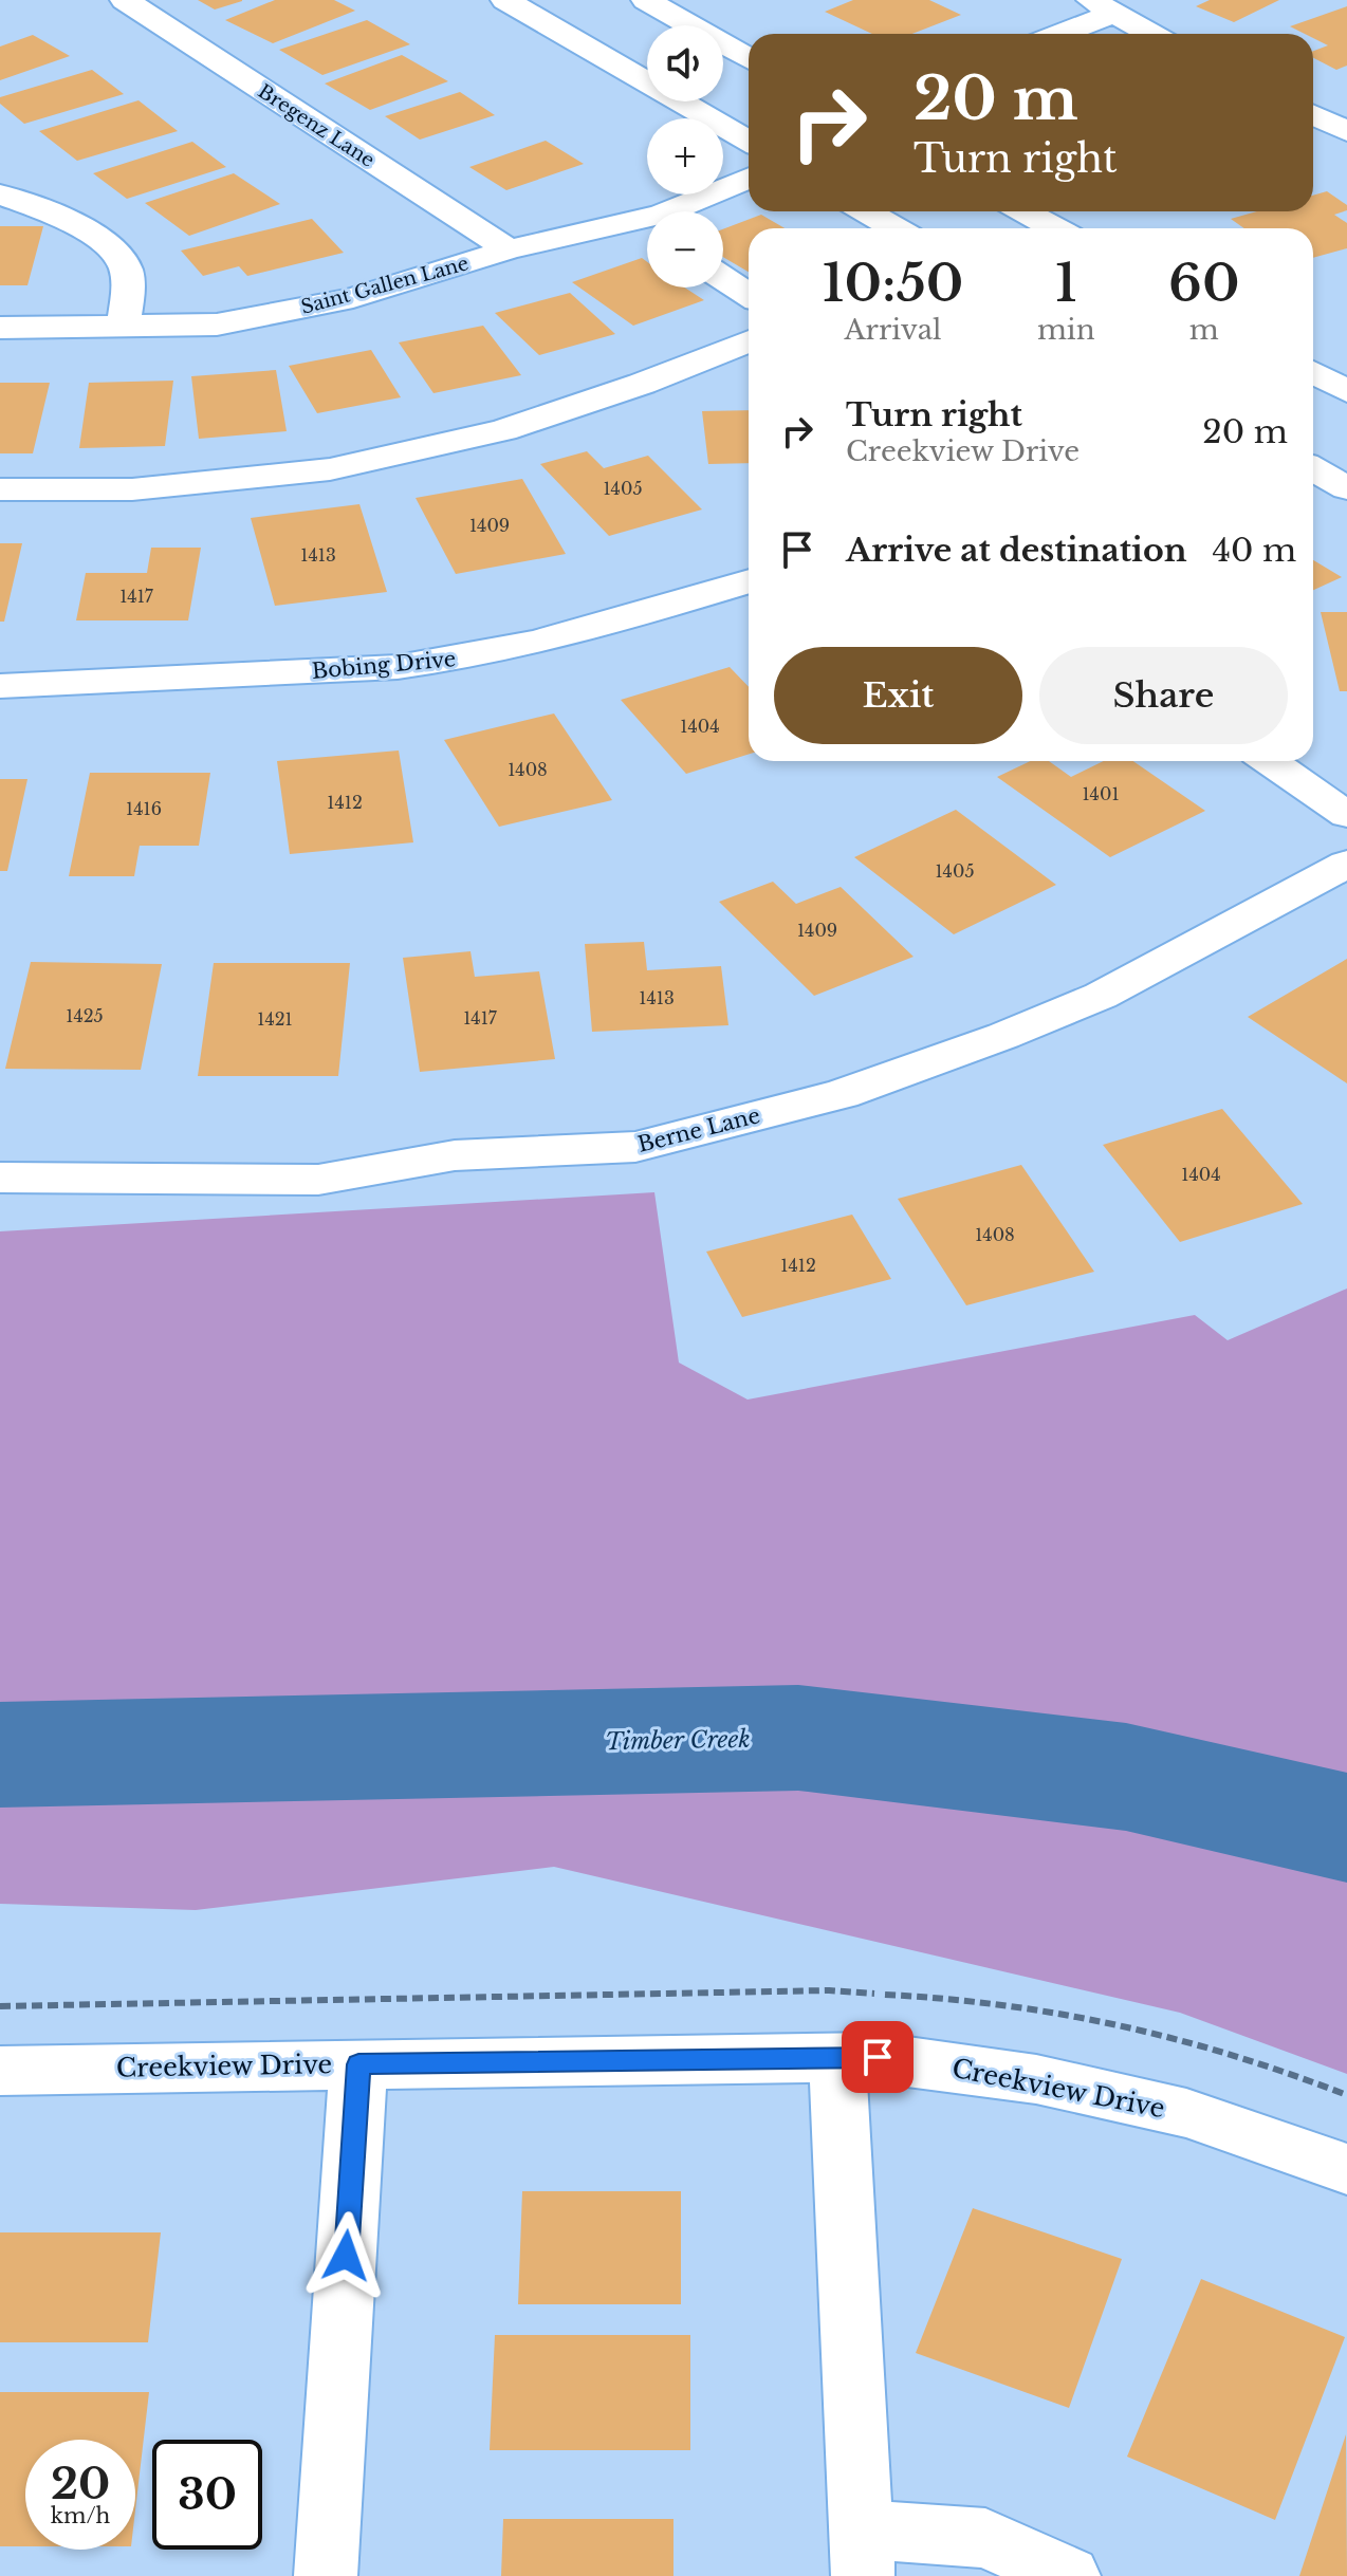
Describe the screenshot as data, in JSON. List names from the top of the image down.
{
  "streets": {
    "street": [
      "Bregenz Lane",
      "Saint Gallen Lane",
      "Bobing Drive",
      "Berne Lane",
      "Creekview Drive"
    ]
  },
  "crossings": [
    ["Bregenz Lane", "Saint Gallen Lane"]
  ],
  "water": ["Timber Creek"],
  "house_numbers": [
    "1405",
    "1409",
    "1413",
    "1417",
    "1404",
    "1408",
    "1401",
    "1412",
    "1416",
    "1405",
    "1409",
    "1413",
    "1425",
    "1417",
    "1421",
    "1404",
    "1408",
    "1412"
  ],
  "page": {
    "map_buttons": ["+", "−"],
    "turn": ["20 m", "Turn right"],
    "eta": [
      "10:50",
      "Arrival",
      "1",
      "min",
      "60",
      "m"
    ],
    "list": [
      {
        "name": "Turn right",
        "note": "Creekview Drive",
        "value": "20 m"
      },
      {
        "name": "Arrive at destination",
        "value": "40 m"
      }
    ],
    "buttons": ["Exit", "Share"],
    "speed": "20 km/h",
    "limit": "30"
  }
}
